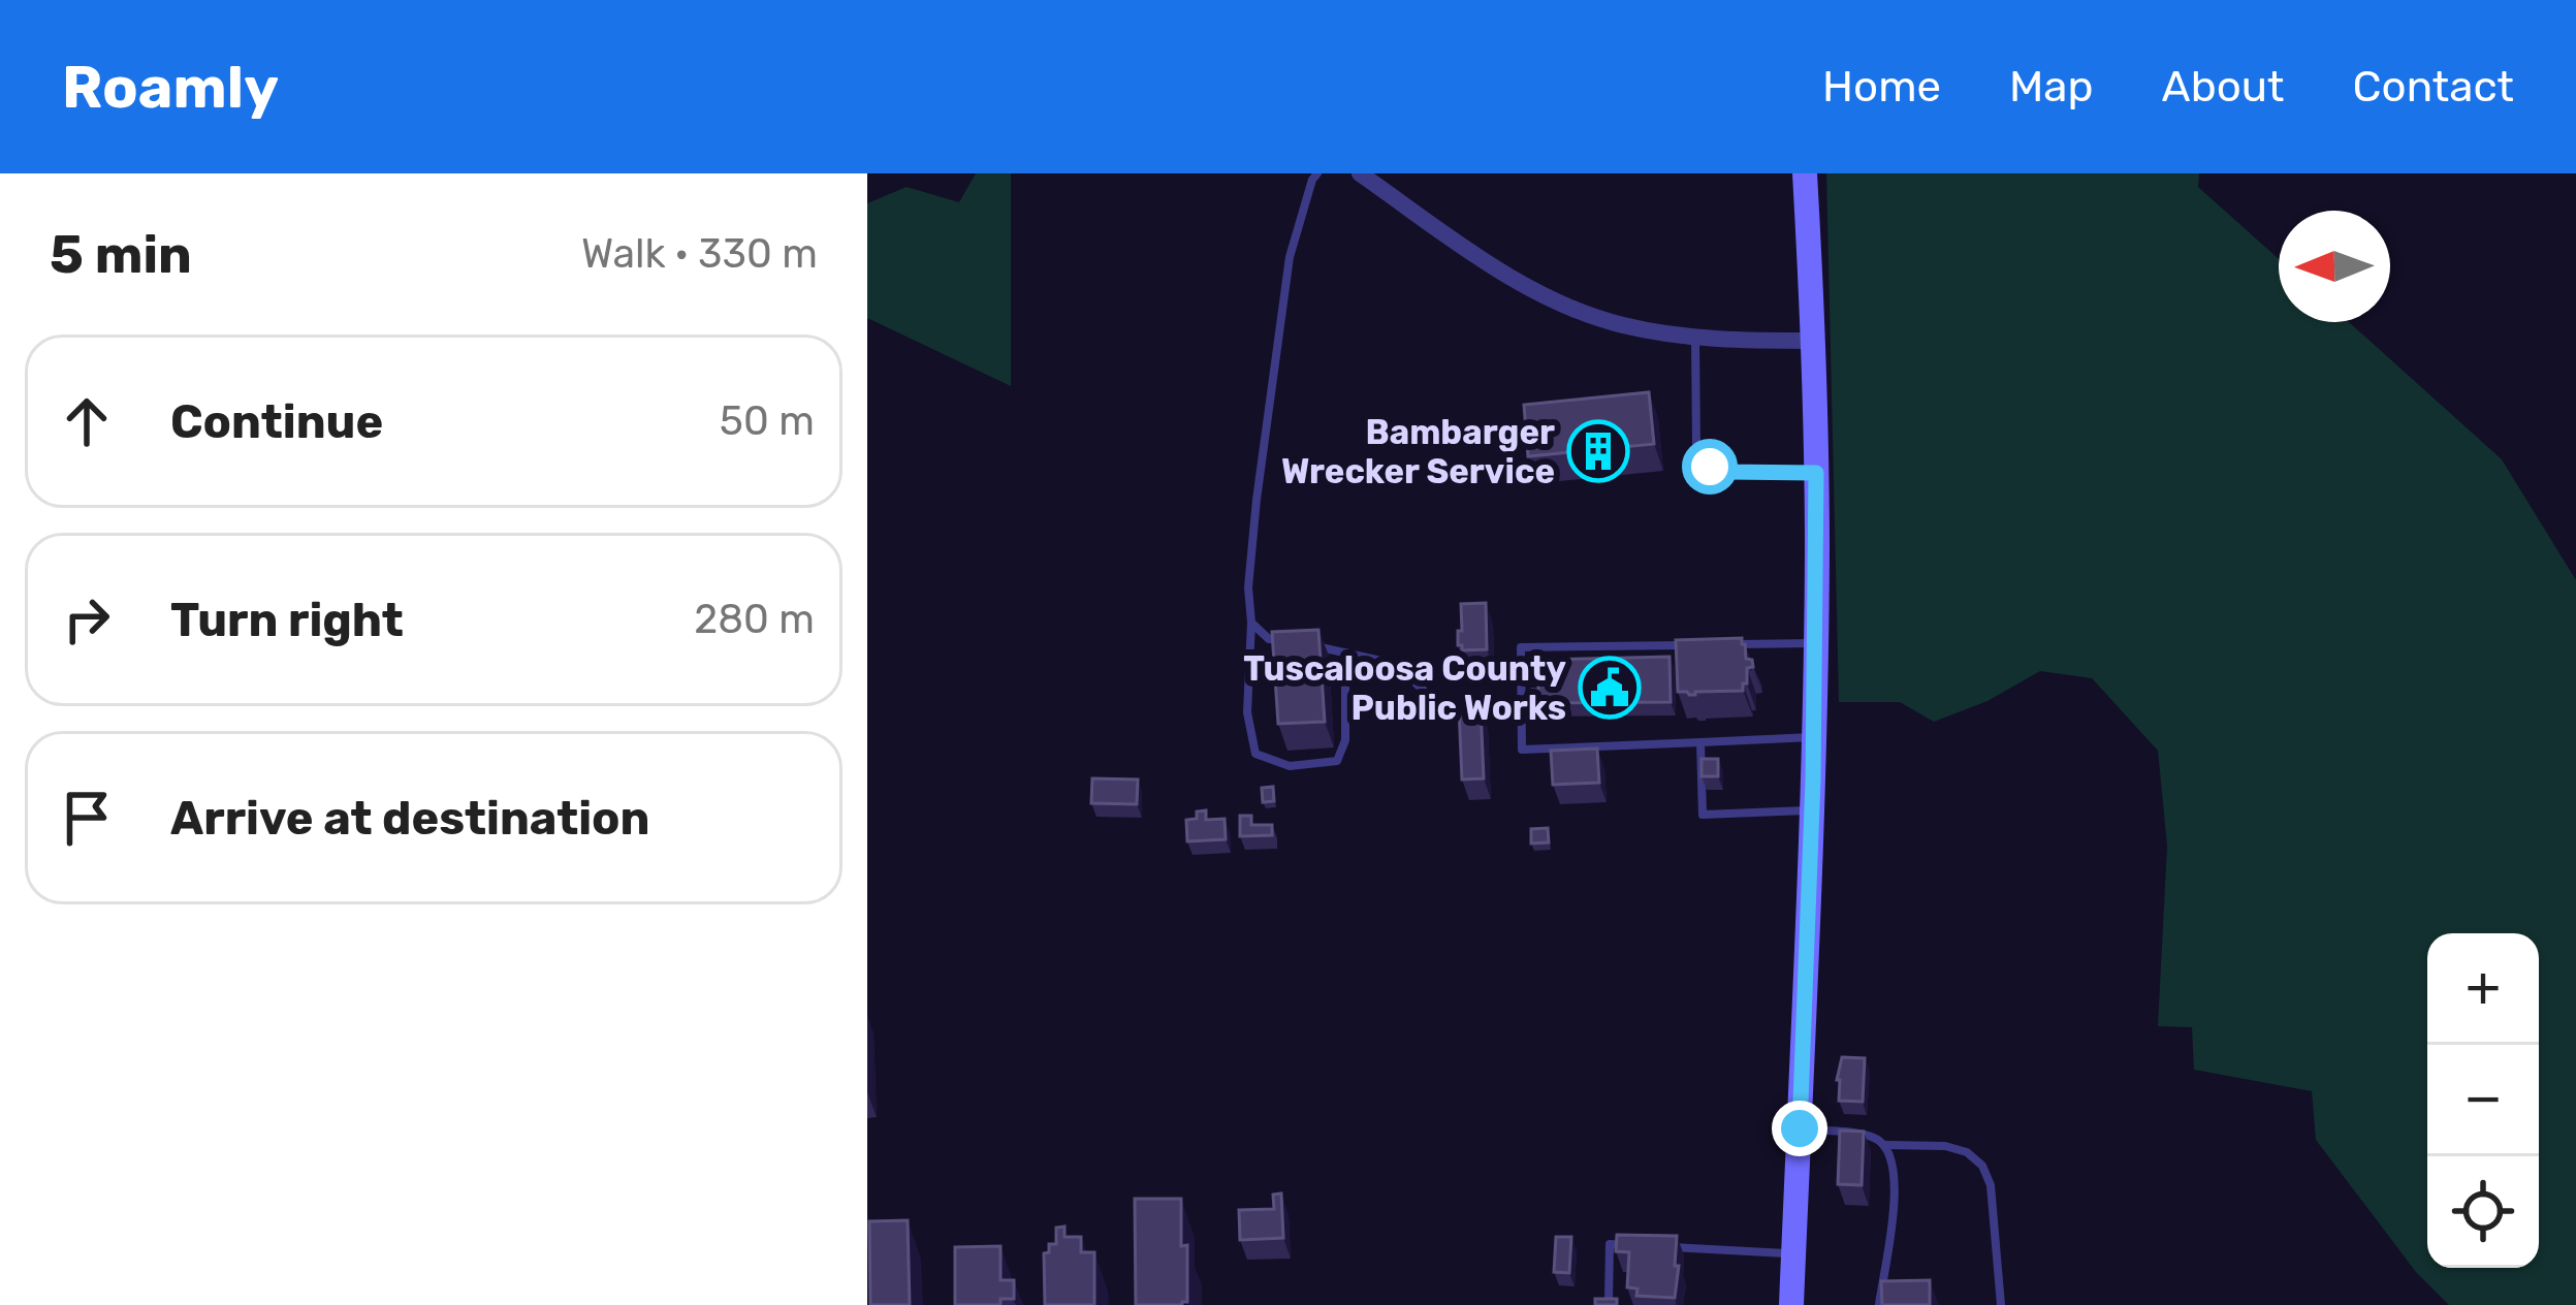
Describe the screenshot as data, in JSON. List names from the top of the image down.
{
  "places": {
    "building": ["Bambarger Wrecker Service"],
    "public building": ["Tuscaloosa County Public Works"]
  },
  "north": "left",
  "page": {
    "header": "Roamly",
    "nav": [
      "Home",
      "Map",
      "About",
      "Contact"
    ],
    "heading": ["5 min", "Walk · 330 m"],
    "list": [
      ["Continue", "50 m"],
      ["Turn right", "280 m"],
      "Arrive at destination"
    ],
    "map_buttons": ["+", "−"]
  }
}
